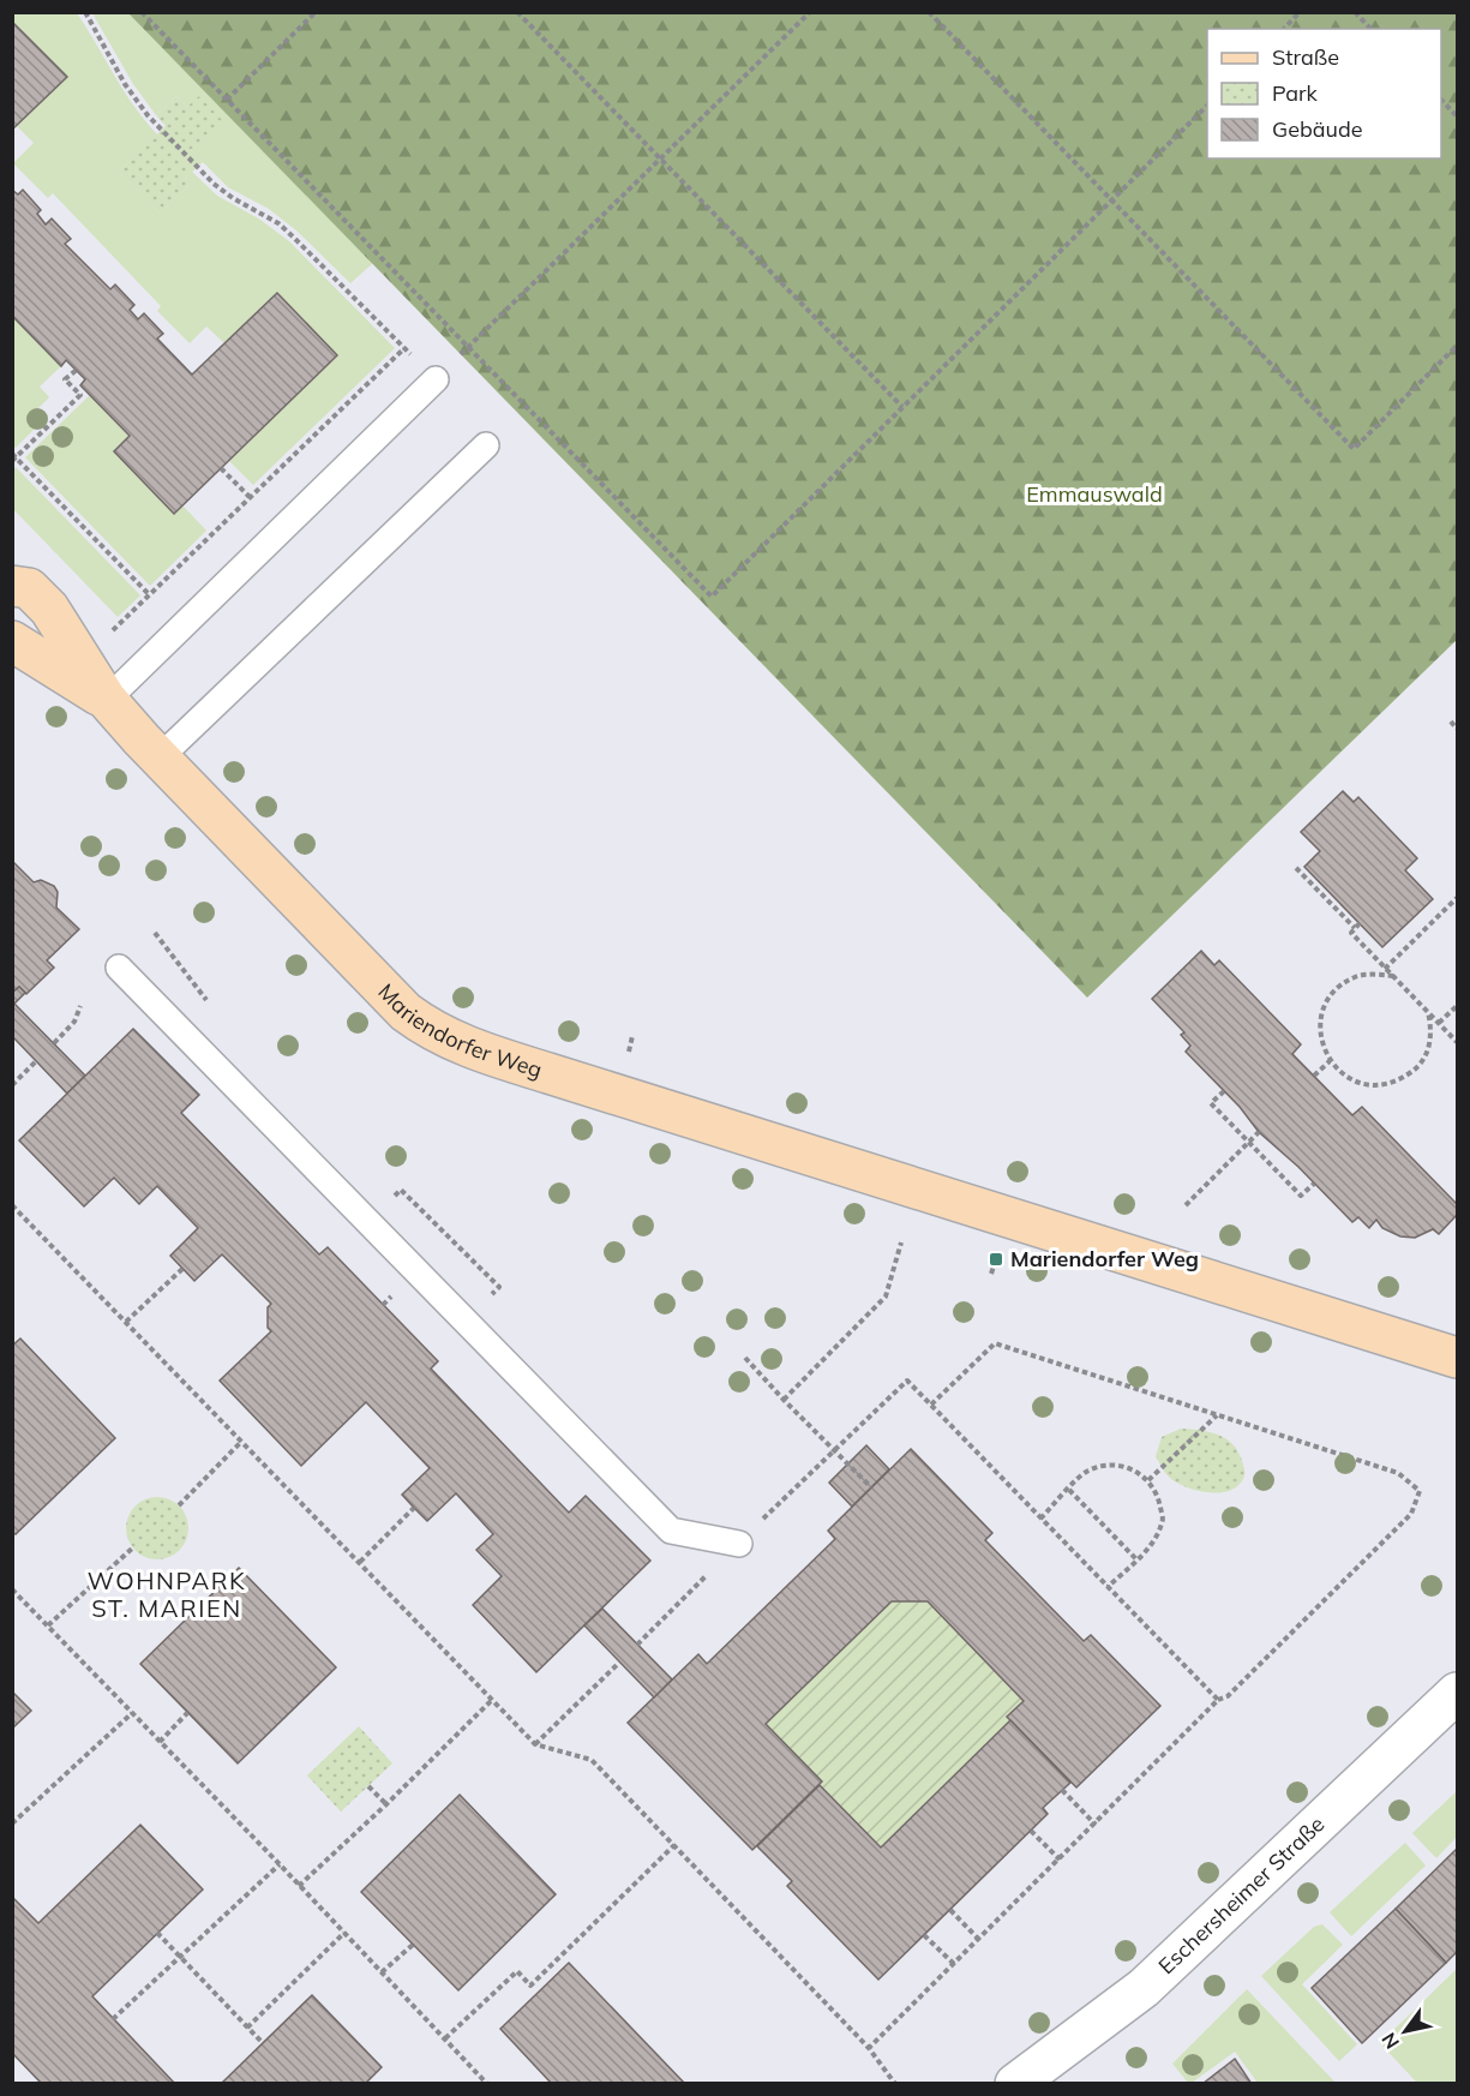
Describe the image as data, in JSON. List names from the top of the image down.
{
  "streets": {
    "street": ["Mariendorfer Weg", "Eschersheimer Straße"]
  },
  "districts": ["WOHNPARK ST. MARIEN"],
  "parks": ["Emmauswald"],
  "places": {
    "transit": ["Mariendorfer Weg"]
  },
  "legend": ["Straße", "Park", "Gebäude"],
  "north": "bottom left"
}
